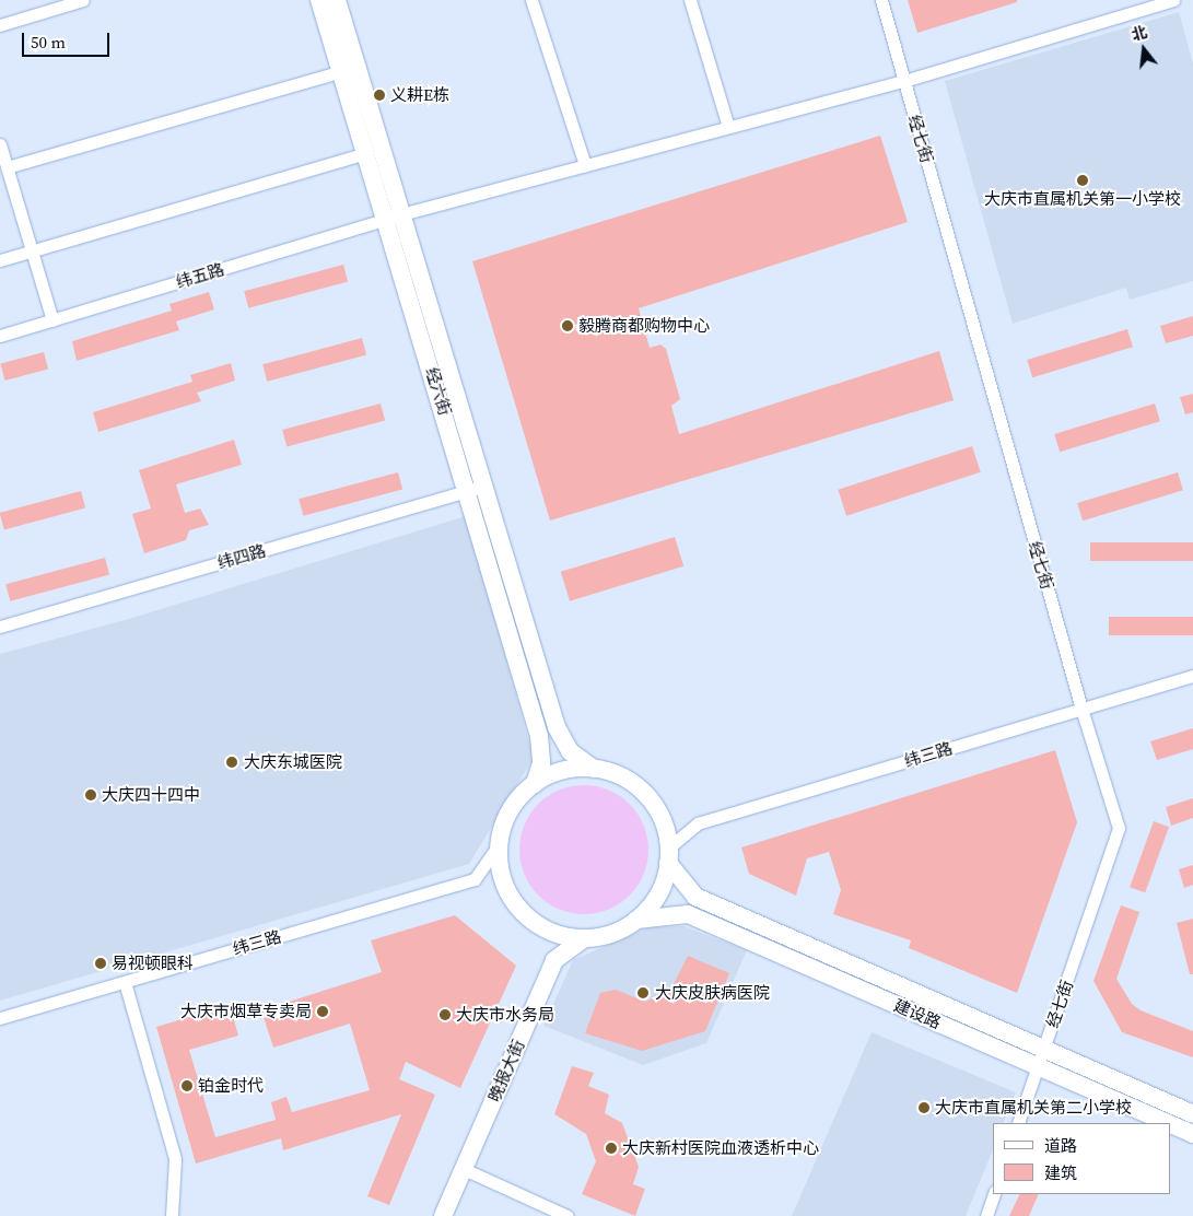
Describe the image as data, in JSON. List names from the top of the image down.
{
  "streets": {
    "main road": ["经六街", "建设路", "晚报大街"],
    "street": [
      "经七街",
      "纬五路",
      "纬四路",
      "纬三路"
    ]
  },
  "crossings": [
    ["经七街", "纬五路"],
    ["经七街", "纬三路"],
    ["经七街", "建设路"],
    ["纬五路", "经六街"],
    ["经六街", "纬四路"],
    ["经六街", "纬三路"],
    ["经六街", "建设路"],
    ["经六街", "晚报大街"],
    ["纬三路", "建设路"],
    ["纬三路", "晚报大街"],
    ["建设路", "晚报大街"]
  ],
  "places": [
    "义耕E栋",
    "大庆市直属机关第一小学校",
    "毅腾商都购物中心",
    "大庆东城医院",
    "大庆四十四中",
    "易视顿眼科",
    "大庆皮肤病医院",
    "大庆市烟草专卖局",
    "大庆市水务局",
    "铂金时代",
    "大庆市直属机关第二小学校",
    "大庆新村医院血液透析中心"
  ],
  "legend": ["道路", "建筑"],
  "scale_bar": "50 m",
  "north": "top"
}
